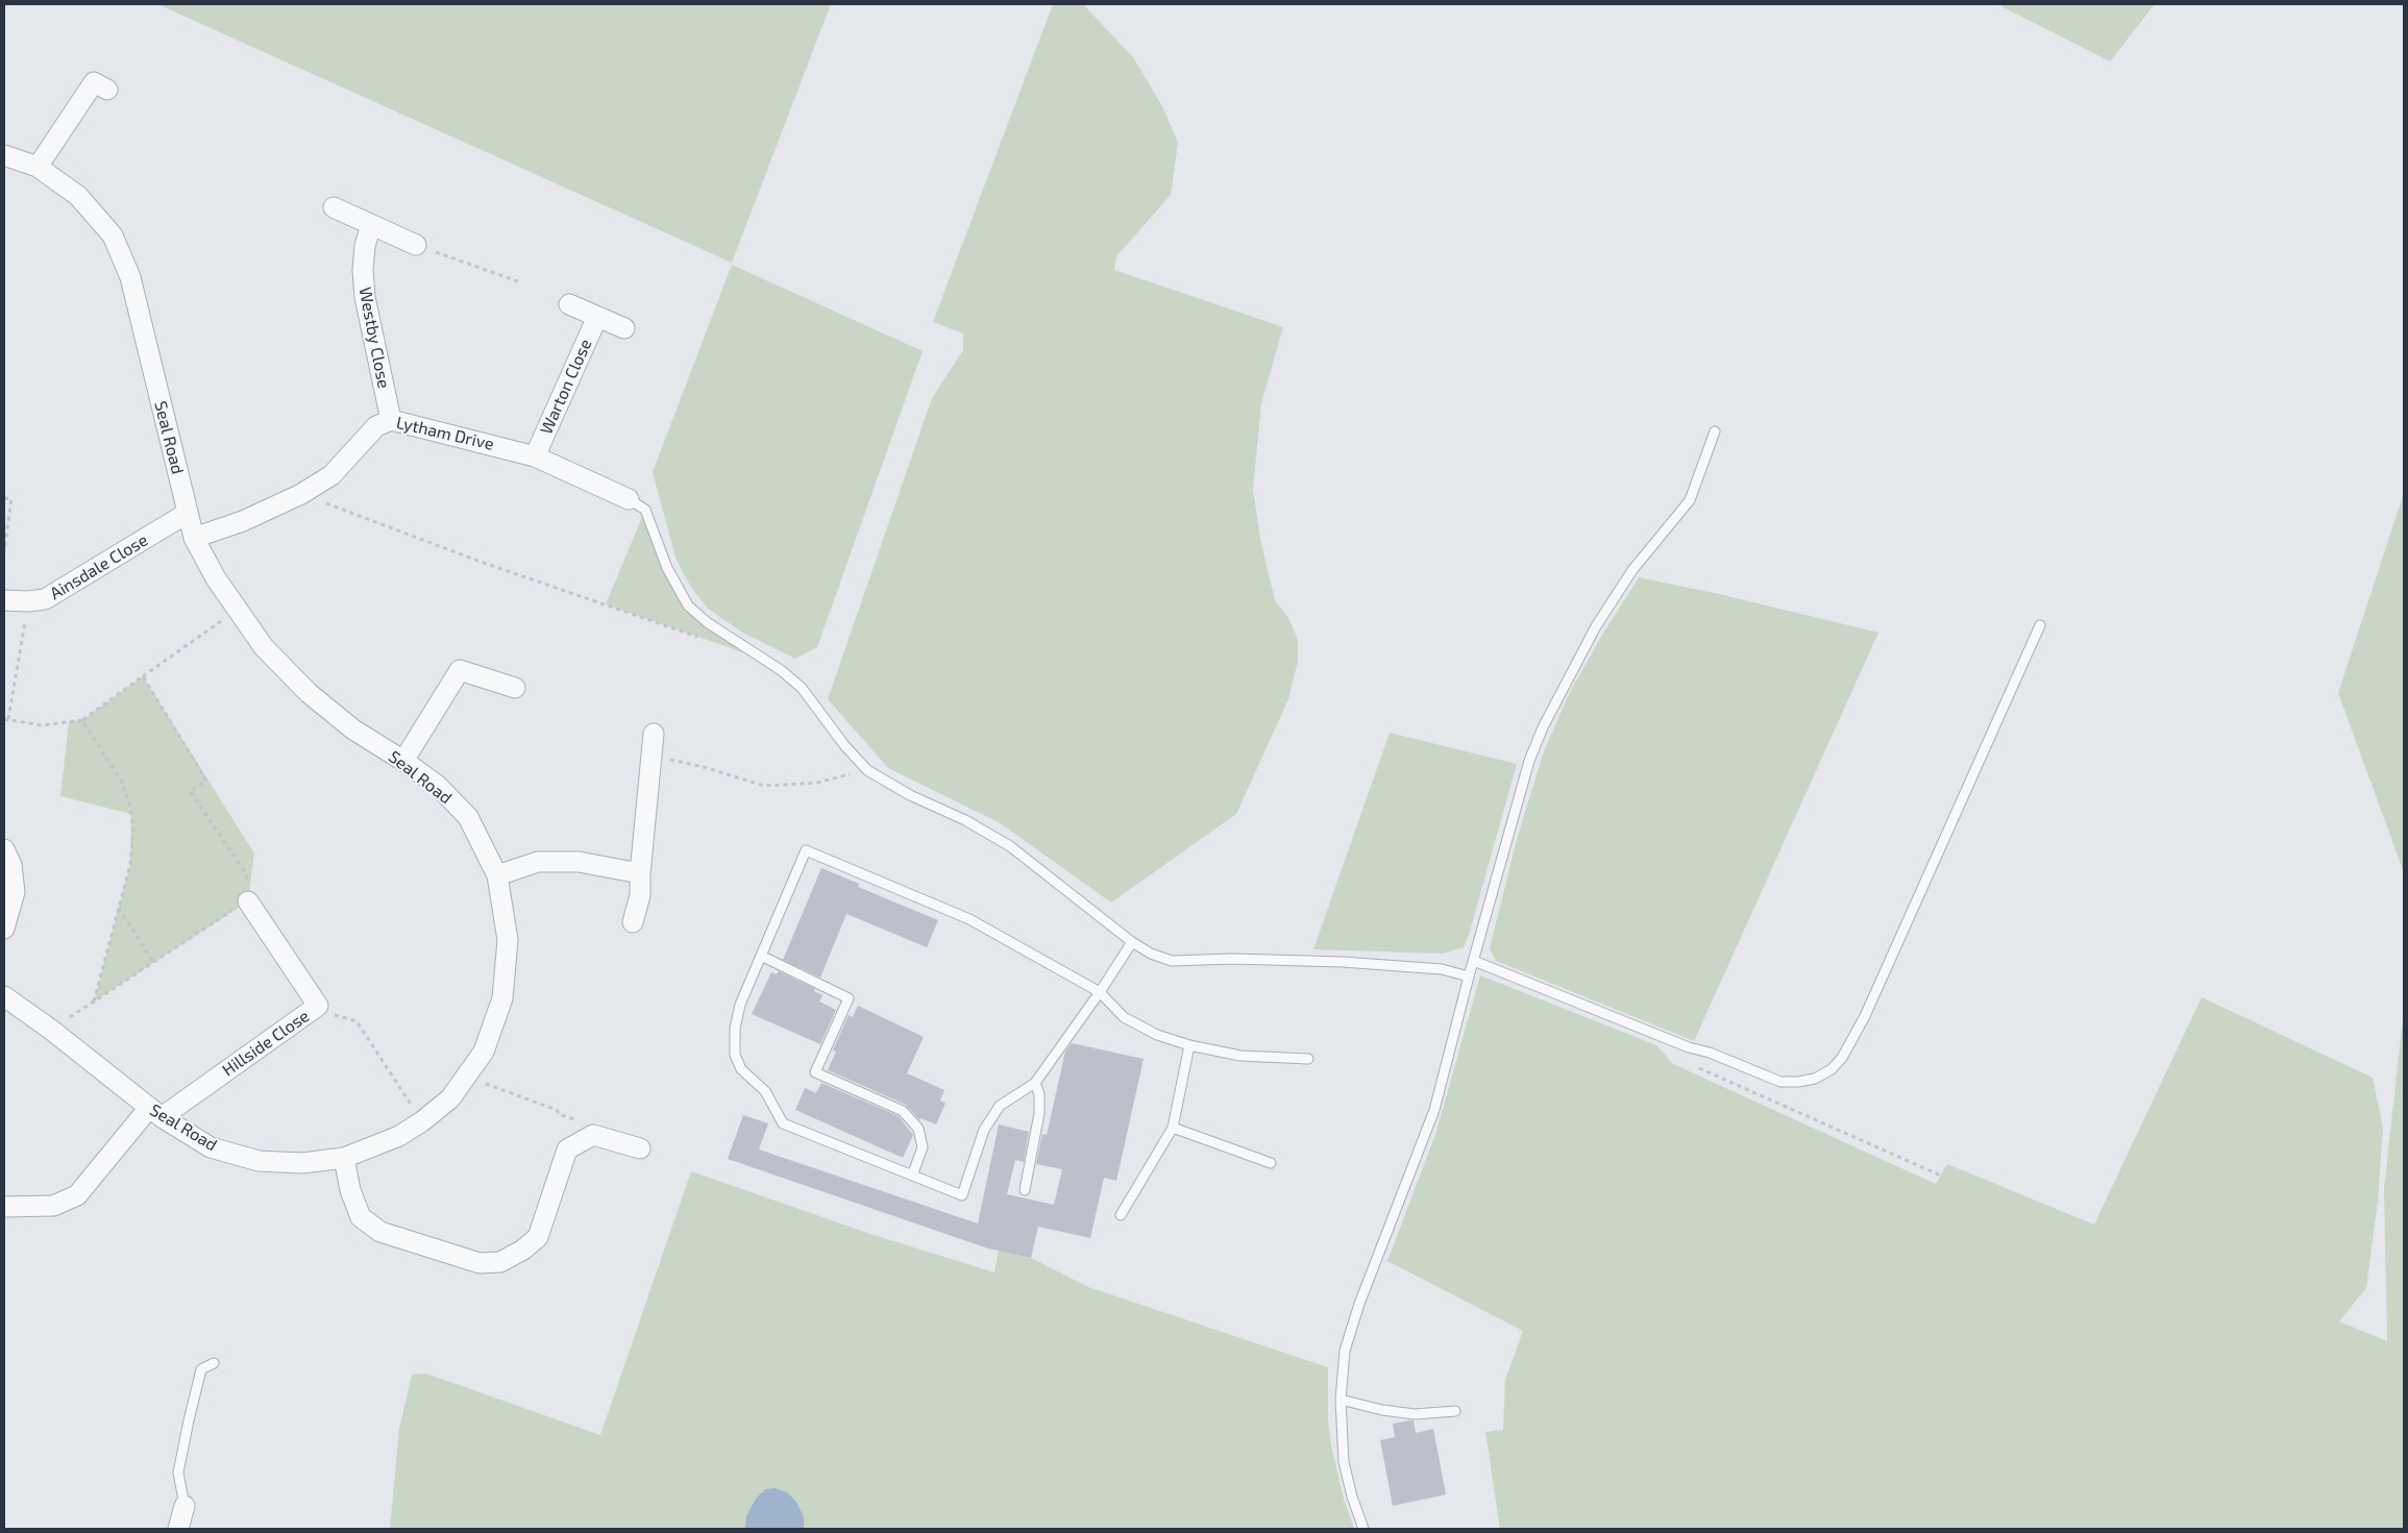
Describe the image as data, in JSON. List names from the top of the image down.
{
  "streets": {
    "street": [
      "Westby Close",
      "Warton Close",
      "Lytham Drive",
      "Seal Road",
      "Ainsdale Close",
      "Hillside Close"
    ]
  },
  "crossings": [
    ["Westby Close", "Lytham Drive"],
    ["Warton Close", "Lytham Drive"],
    ["Lytham Drive", "Seal Road"],
    ["Seal Road", "Ainsdale Close"],
    ["Seal Road", "Hillside Close"]
  ]
}
